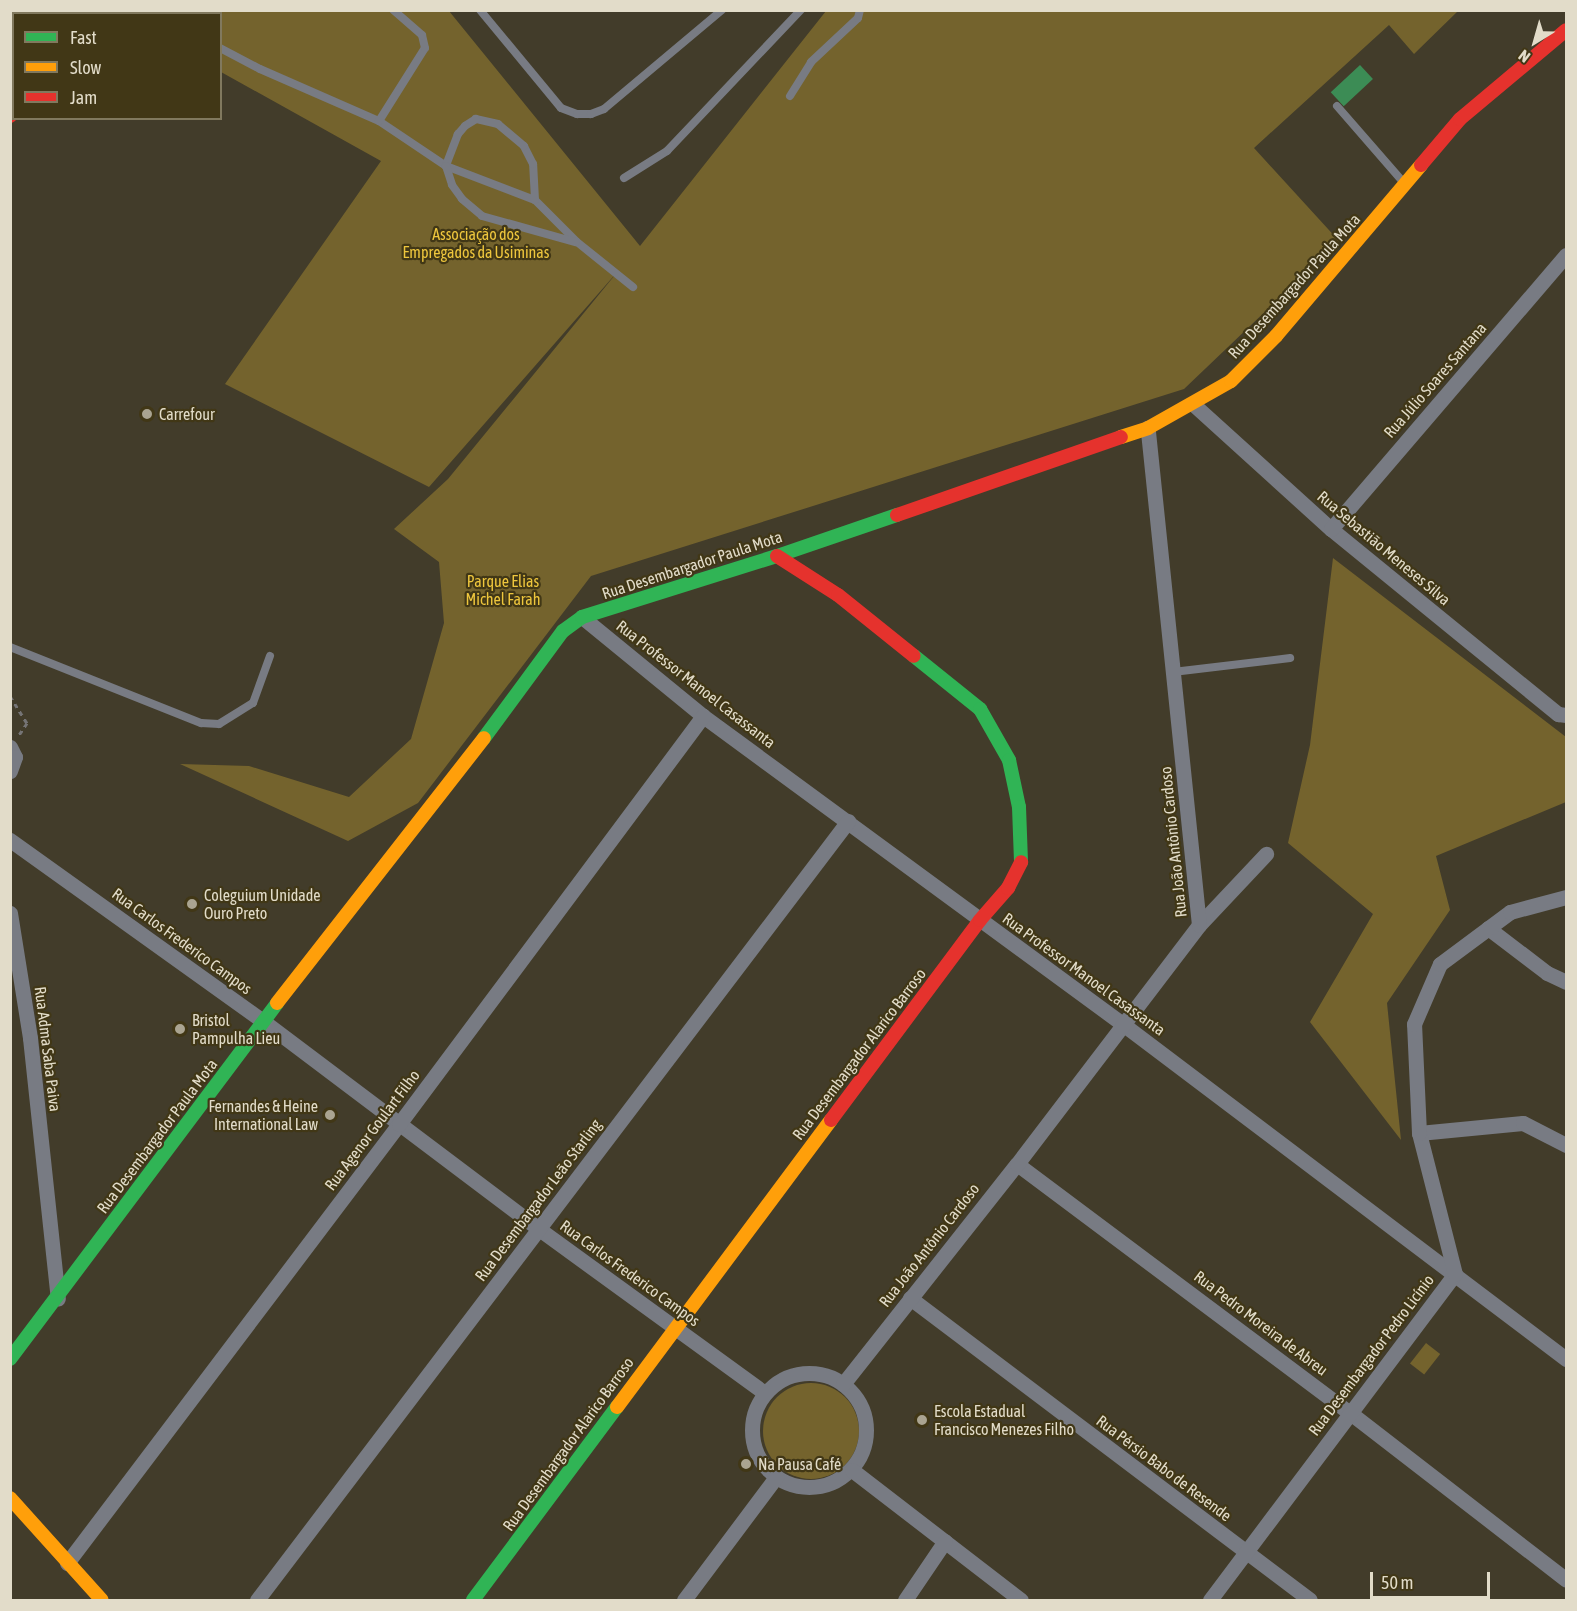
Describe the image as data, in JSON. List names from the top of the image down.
{
  "streets": {
    "street": [
      "Rua Desembargador Paula Mota",
      "Rua Júlio Soares Santana",
      "Rua Sebastião Meneses Silva",
      "Rua Professor Manoel Casassanta",
      "Rua João Antônio Cardoso",
      "Rua Carlos Frederico Campos",
      "Rua Adma Saba Paiva",
      "Rua Desembargador Alarico Barroso",
      "Rua Agenor Goulart Filho",
      "Rua Desembargador Leão Starling",
      "Rua Pedro Moreira de Abreu",
      "Rua Desembargador Pedro Licínio",
      "Rua Pérsio Babo de Resende"
    ]
  },
  "crossings": [
    ["Rua Desembargador Paula Mota", "Rua Sebastião Meneses Silva"],
    ["Rua Desembargador Paula Mota", "Rua Professor Manoel Casassanta"],
    ["Rua Desembargador Paula Mota", "Rua João Antônio Cardoso"],
    ["Rua Desembargador Paula Mota", "Rua Carlos Frederico Campos"],
    ["Rua Desembargador Paula Mota", "Rua Adma Saba Paiva"],
    ["Rua Desembargador Paula Mota", "Rua Desembargador Alarico Barroso"],
    ["Rua Júlio Soares Santana", "Rua Sebastião Meneses Silva"],
    ["Rua Professor Manoel Casassanta", "Rua João Antônio Cardoso"],
    ["Rua Professor Manoel Casassanta", "Rua Desembargador Alarico Barroso"],
    ["Rua Professor Manoel Casassanta", "Rua Agenor Goulart Filho"],
    ["Rua Professor Manoel Casassanta", "Rua Desembargador Leão Starling"],
    ["Rua Professor Manoel Casassanta", "Rua Desembargador Pedro Licínio"],
    ["Rua João Antônio Cardoso", "Rua Carlos Frederico Campos"],
    ["Rua João Antônio Cardoso", "Rua Pedro Moreira de Abreu"],
    ["Rua João Antônio Cardoso", "Rua Pérsio Babo de Resende"],
    ["Rua Carlos Frederico Campos", "Rua Desembargador Alarico Barroso"],
    ["Rua Carlos Frederico Campos", "Rua Agenor Goulart Filho"],
    ["Rua Carlos Frederico Campos", "Rua Desembargador Leão Starling"],
    ["Rua Pedro Moreira de Abreu", "Rua Desembargador Pedro Licínio"],
    ["Rua Desembargador Pedro Licínio", "Rua Pérsio Babo de Resende"]
  ],
  "parks": ["Associação dos Empregados da Usiminas", "Parque Elias Michel Farah"],
  "places": [
    "Carrefour",
    "Coleguium Unidade Ouro Preto",
    "Bristol Pampulha Lieu",
    "Fernandes & Heine International Law",
    "Escola Estadual Francisco Menezes Filho",
    "Na Pausa Café"
  ],
  "legend": ["Fast", "Slow", "Jam"],
  "scale_bar": "50 m",
  "north": "bottom left"
}
